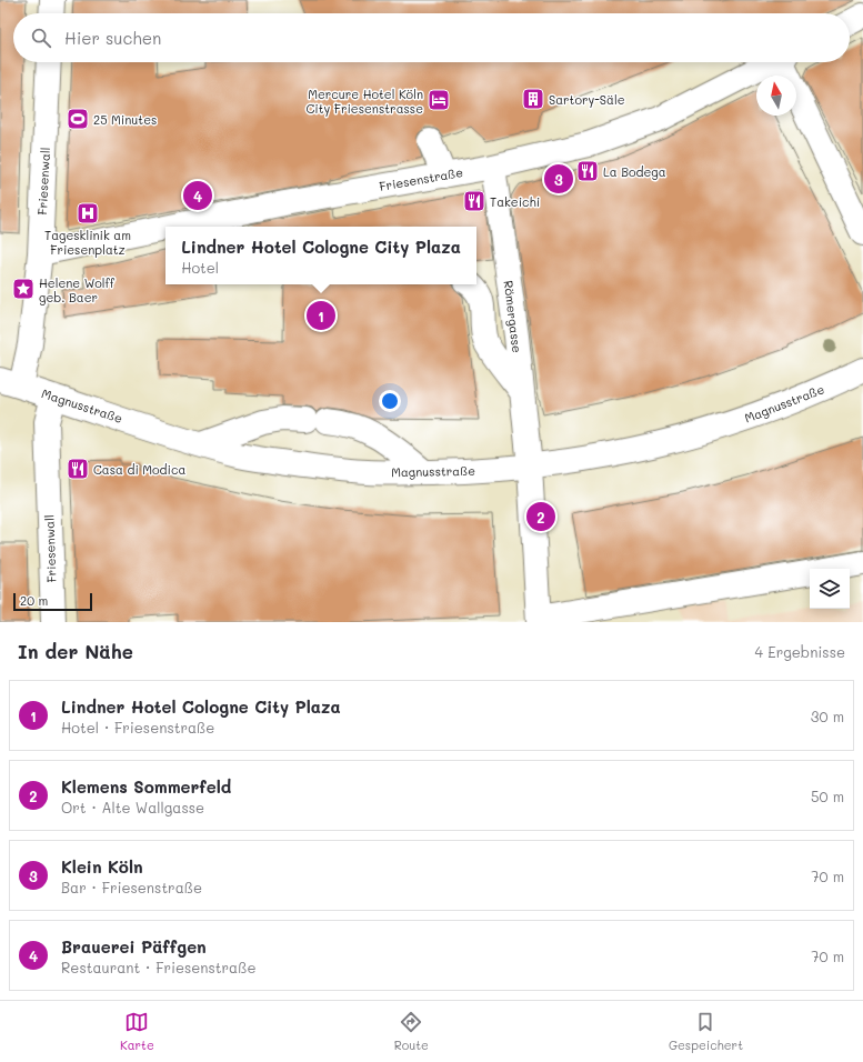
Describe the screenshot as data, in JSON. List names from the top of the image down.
{
  "streets": {
    "street": [
      "Friesenstraße",
      "Friesenwall",
      "Römergasse",
      "Magnusstraße"
    ]
  },
  "crossings": [
    ["Friesenstraße", "Friesenwall"],
    ["Friesenstraße", "Römergasse"],
    ["Friesenwall", "Magnusstraße"],
    ["Römergasse", "Magnusstraße"]
  ],
  "places": {
    "building": ["Sartory-Säle"],
    "hotel": ["Mercure Hotel Köln City Friesenstrasse"],
    "sports": ["25 Minutes"],
    "restaurant": ["La Bodega", "Takeichi", "Casa di Modica"],
    "hospital": ["Tagesklinik am Friesenplatz"],
    "place": ["Helene Wolff geb. Baer"]
  },
  "scale_bar": "20 m",
  "north": "top",
  "page": {
    "search": "Hier suchen",
    "pins": [
      "3",
      "4",
      "1",
      "2"
    ],
    "popup": ["Lindner Hotel Cologne City Plaza", "Hotel"],
    "scale": "20 m",
    "heading": ["In der Nähe", "4 Ergebnisse"],
    "list": [
      {
        "mark": "1",
        "name": "Lindner Hotel Cologne City Plaza",
        "note": "Hotel · Friesenstraße",
        "value": "30 m"
      },
      {
        "mark": "2",
        "name": "Klemens Sommerfeld",
        "note": "Ort · Alte Wallgasse",
        "value": "50 m"
      },
      {
        "mark": "3",
        "name": "Klein Köln",
        "note": "Bar · Friesenstraße",
        "value": "70 m"
      },
      {
        "mark": "4",
        "name": "Brauerei Päffgen",
        "note": "Restaurant · Friesenstraße",
        "value": "70 m"
      }
    ],
    "nav": ["Karte", "Route", "Gespeichert"]
  }
}
